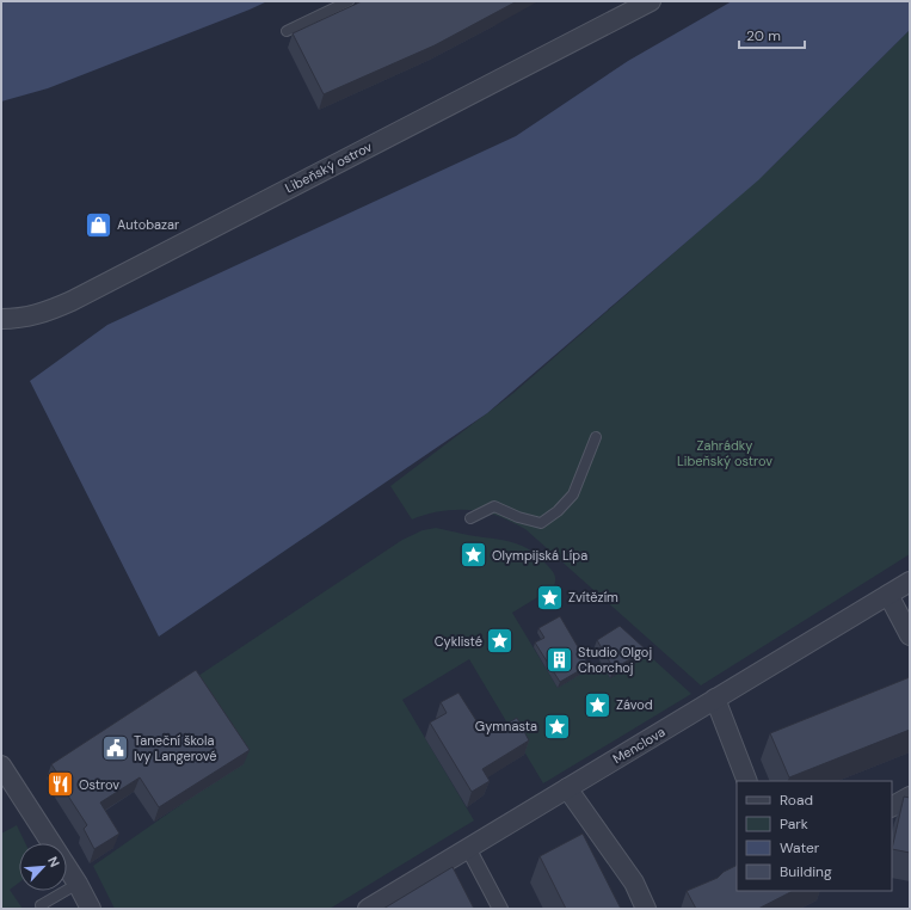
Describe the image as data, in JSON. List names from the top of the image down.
{
  "streets": {
    "street": ["Libeňský ostrov", "Menclova"]
  },
  "parks": ["Zahrádky Libeňský ostrov"],
  "places": {
    "shop": ["Autobazar"],
    "place": [
      "Olympijská Lípa",
      "Zvítězím",
      "Cyklisté",
      "Závod",
      "Gymnasta"
    ],
    "building": ["Studio Olgoj Chorchoj"],
    "public building": ["Taneční škola Ivy Langerové"],
    "restaurant": ["Ostrov"]
  },
  "legend": [
    "Road",
    "Park",
    "Water",
    "Building"
  ],
  "scale_bar": "20 m",
  "north": "top right"
}
